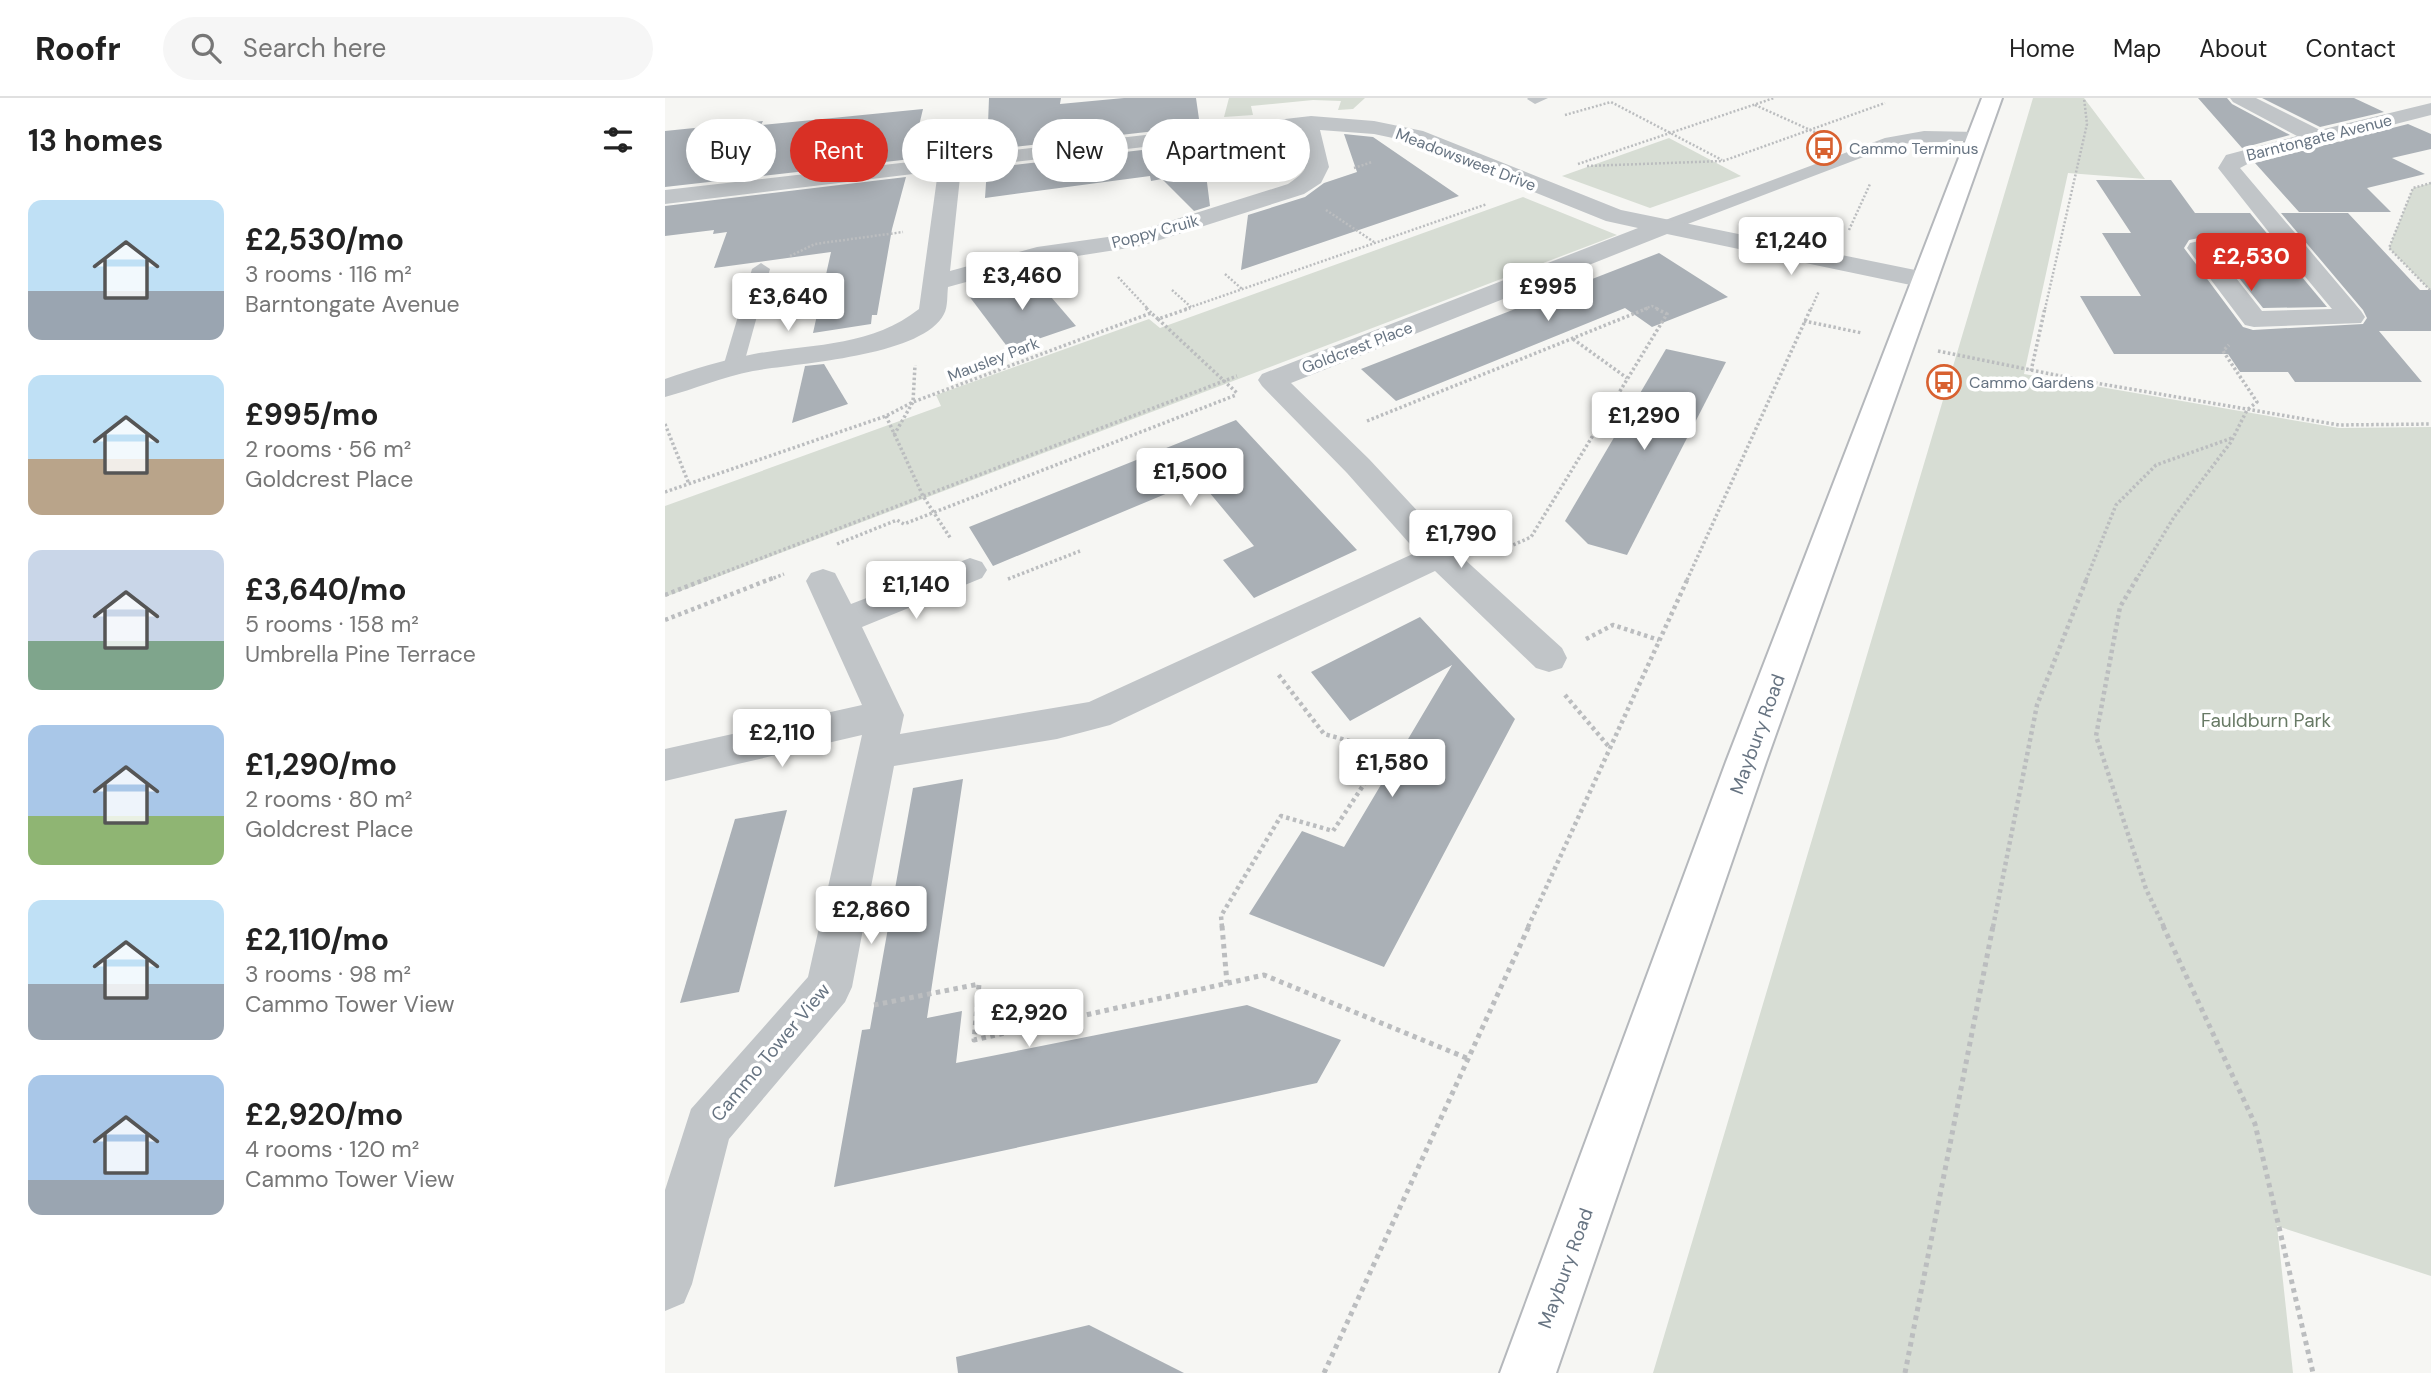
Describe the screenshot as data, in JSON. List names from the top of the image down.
{
  "streets": {
    "main road": ["Maybury Road"],
    "street": [
      "Barntongate Avenue",
      "Meadowsweet Drive",
      "Poppy Cruik",
      "Goldcrest Place",
      "Cammo Tower View"
    ],
    "path": ["Mausley Park"]
  },
  "crossings": [
    ["Meadowsweet Drive", "Goldcrest Place"],
    ["Meadowsweet Drive", "Maybury Road"]
  ],
  "parks": ["Fauldburn Park"],
  "places": {
    "bus stop": ["Cammo Terminus", "Cammo Gardens"]
  },
  "page": {
    "header": "Roofr",
    "search": "Search here",
    "nav": [
      "Home",
      "Map",
      "About",
      "Contact"
    ],
    "heading": "13 homes",
    "chip": [
      "Buy",
      "Rent",
      "Filters",
      "New",
      "Apartment"
    ],
    "list": [
      {
        "name": "£2,530/mo",
        "note": "3 rooms · 116 m² · Barntongate Avenue"
      },
      {
        "name": "£995/mo",
        "note": "2 rooms · 56 m² · Goldcrest Place"
      },
      {
        "name": "£3,640/mo",
        "note": "5 rooms · 158 m² · Umbrella Pine Terrace"
      },
      {
        "name": "£1,290/mo",
        "note": "2 rooms · 80 m² · Goldcrest Place"
      },
      {
        "name": "£2,110/mo",
        "note": "3 rooms · 98 m² · Cammo Tower View"
      },
      {
        "name": "£2,920/mo",
        "note": "4 rooms · 120 m² · Cammo Tower View"
      }
    ],
    "price": [
      "£1,240",
      "£2,530",
      "£3,460",
      "£995",
      "£3,640",
      "£1,290",
      "£1,500",
      "£1,790",
      "£1,140",
      "£2,110",
      "£1,580",
      "£2,860",
      "£2,920"
    ]
  }
}
